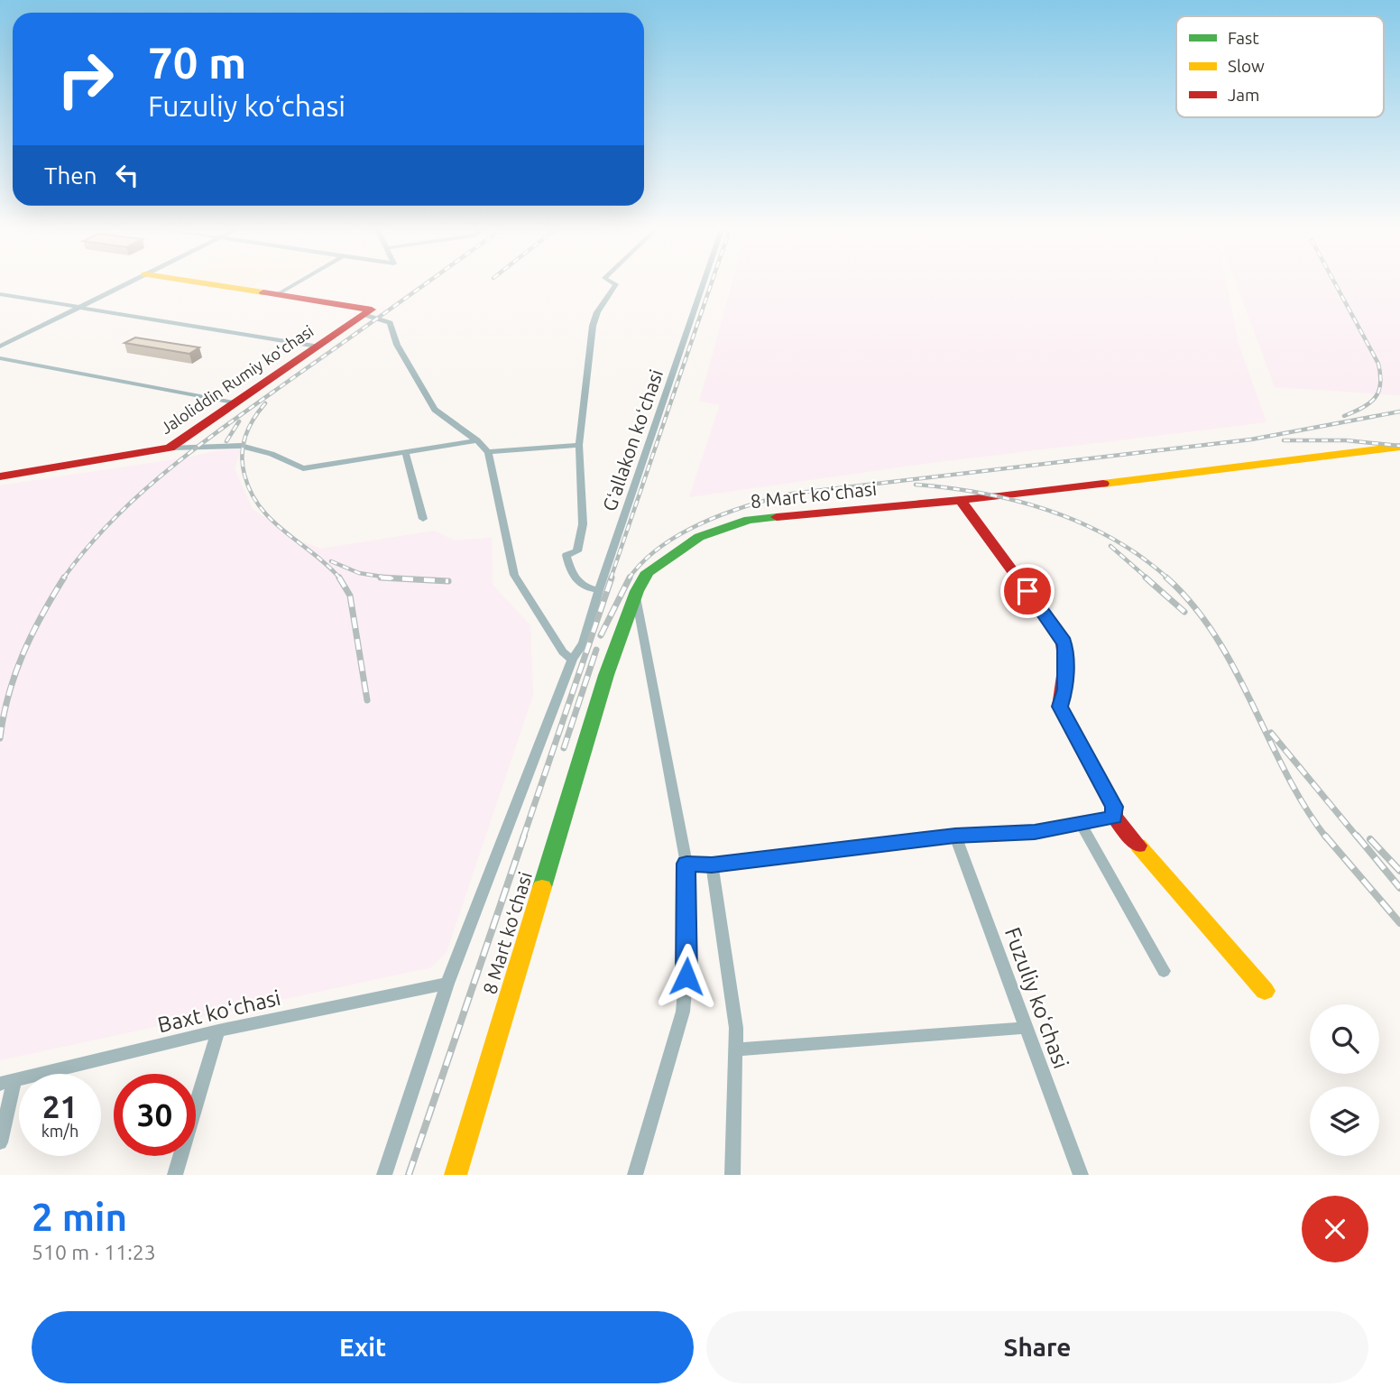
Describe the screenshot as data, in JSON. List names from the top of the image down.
{
  "streets": {
    "street": [
      "Jaloliddin Rumiy koʻchasi",
      "Gʻallakon koʻchasi",
      "8 Mart koʻchasi",
      "Fuzuliy koʻchasi",
      "Baxt koʻchasi"
    ]
  },
  "crossings": [
    ["Gʻallakon koʻchasi", "Baxt koʻchasi"]
  ],
  "legend": ["Fast", "Slow", "Jam"],
  "page": {
    "turn": ["70 m", "Fuzuliy koʻchasi"],
    "then": "Then",
    "speed": "21 km/h",
    "limit": "30",
    "heading": ["2 min", "510 m · 11:23"],
    "buttons": ["Exit", "Share"]
  }
}
